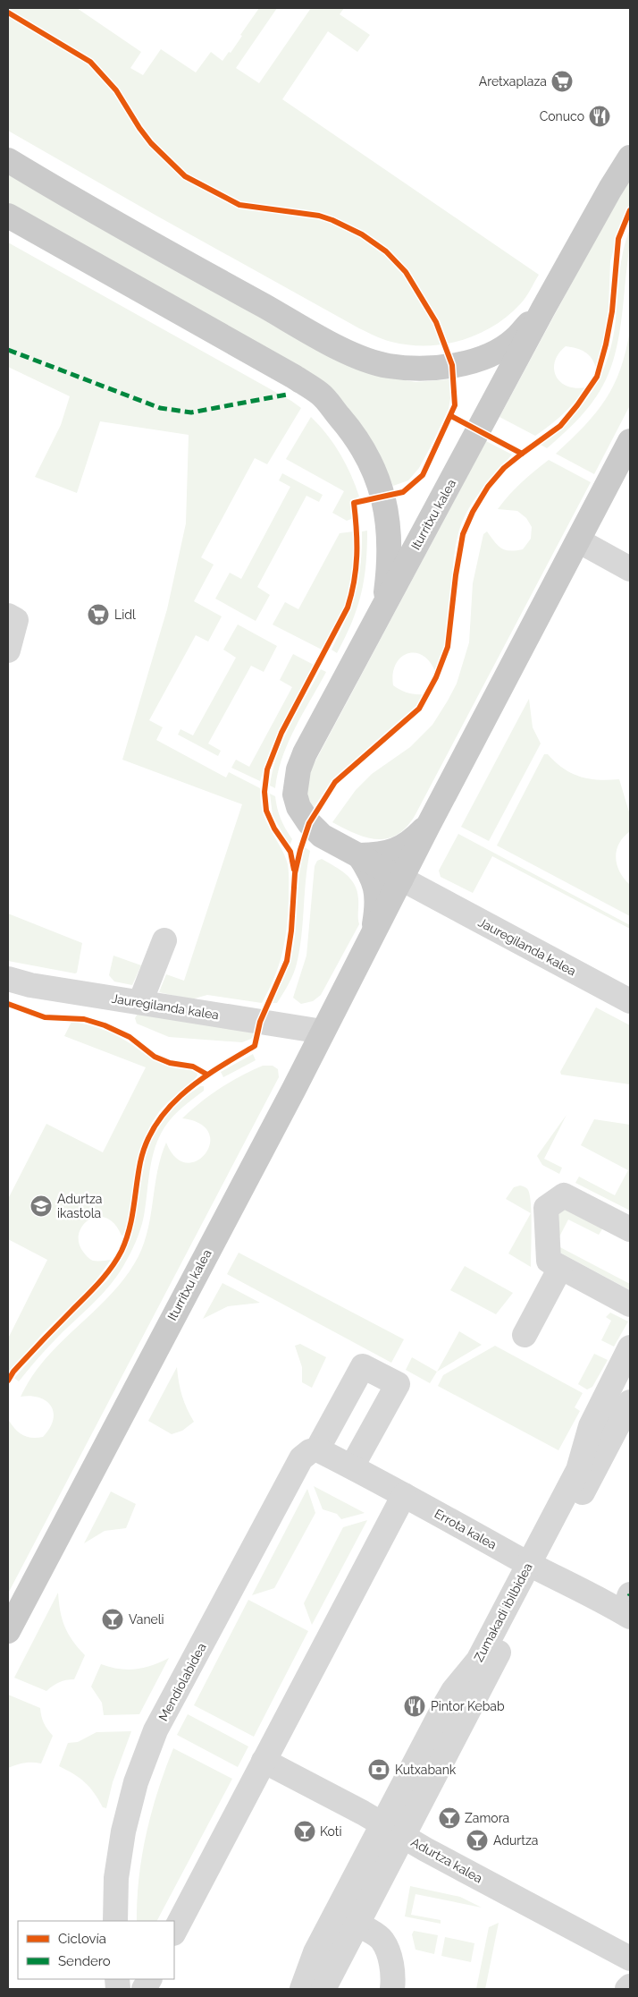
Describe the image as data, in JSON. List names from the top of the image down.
{
  "streets": {
    "main road": ["Iturritxu kalea"],
    "street": [
      "Jauregilanda kalea",
      "Errota kalea",
      "Zumakadi ibilbidea",
      "Mendiolabidea",
      "Adurtza kalea"
    ]
  },
  "crossings": [
    ["Iturritxu kalea", "Jauregilanda kalea"],
    ["Errota kalea", "Zumakadi ibilbidea"],
    ["Errota kalea", "Mendiolabidea"],
    ["Zumakadi ibilbidea", "Adurtza kalea"]
  ],
  "places": {
    "supermarket": ["Aretxaplaza", "Lidl"],
    "restaurant": ["Conuco", "Pintor Kebab"],
    "school or university": ["Adurtza ikastola"],
    "bar": [
      "Vaneli",
      "Zamora",
      "Koti",
      "Adurtza"
    ],
    "bank": ["Kutxabank"]
  },
  "legend": ["Ciclovía", "Sendero"]
}
